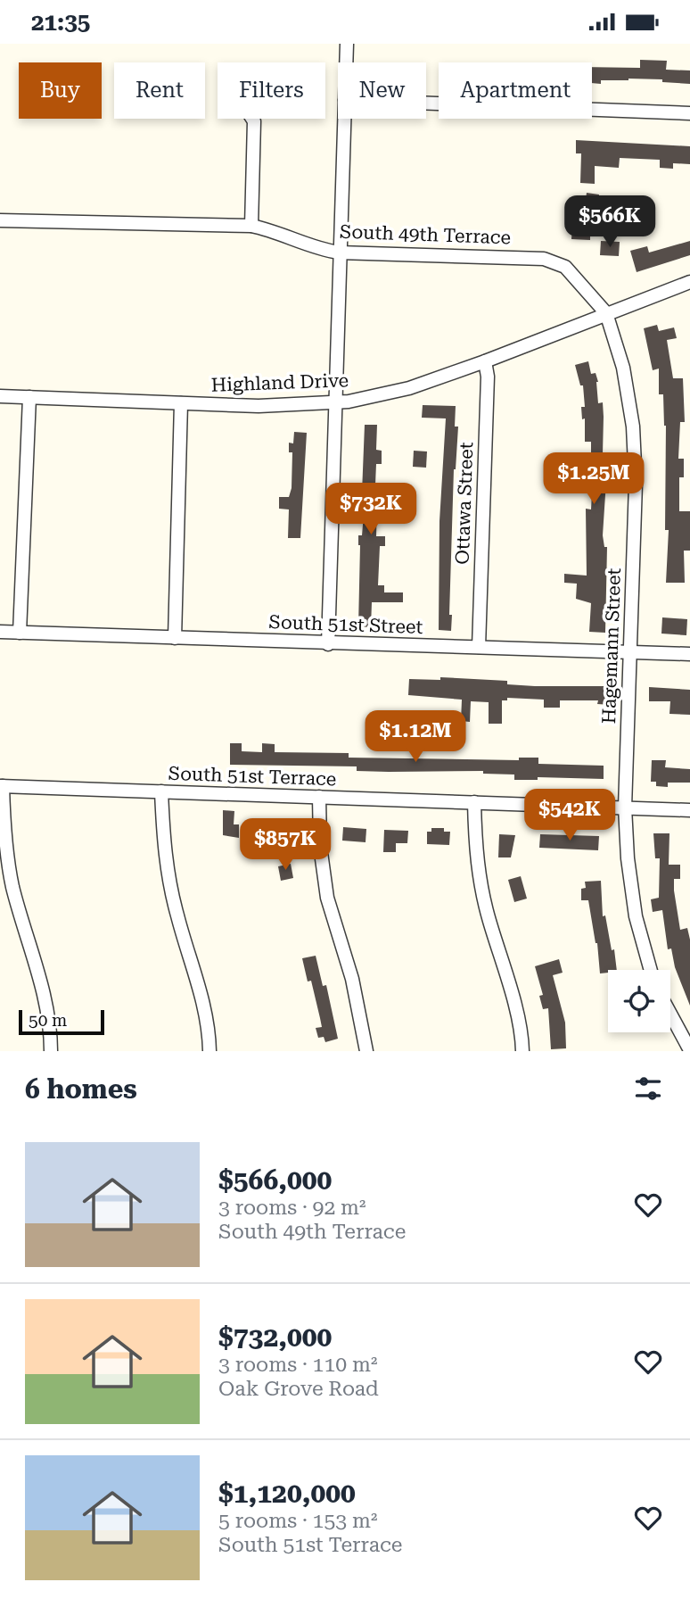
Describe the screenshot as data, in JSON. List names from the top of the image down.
{
  "streets": {
    "street": [
      "South 49th Terrace",
      "Highland Drive",
      "Ottawa Street",
      "South 51st Street",
      "Hagemann Street",
      "South 51st Terrace"
    ]
  },
  "crossings": [
    ["South 49th Terrace", "Highland Drive"],
    ["South 49th Terrace", "Hagemann Street"],
    ["Highland Drive", "Ottawa Street"],
    ["Highland Drive", "Hagemann Street"],
    ["Ottawa Street", "South 51st Street"],
    ["South 51st Street", "Hagemann Street"],
    ["Hagemann Street", "South 51st Terrace"]
  ],
  "scale_bar": "50 m",
  "page": {
    "status": "21:35",
    "chip": [
      "Buy",
      "Rent",
      "Filters",
      "New",
      "Apartment"
    ],
    "price": [
      "$566K",
      "$1.25M",
      "$732K",
      "$1.12M",
      "$542K",
      "$857K"
    ],
    "scale": "50 m",
    "heading": "6 homes",
    "list": [
      {
        "name": "$566,000",
        "note": "3 rooms · 92 m² · South 49th Terrace"
      },
      {
        "name": "$732,000",
        "note": "3 rooms · 110 m² · Oak Grove Road"
      },
      {
        "name": "$1,120,000",
        "note": "5 rooms · 153 m² · South 51st Terrace"
      }
    ]
  }
}
